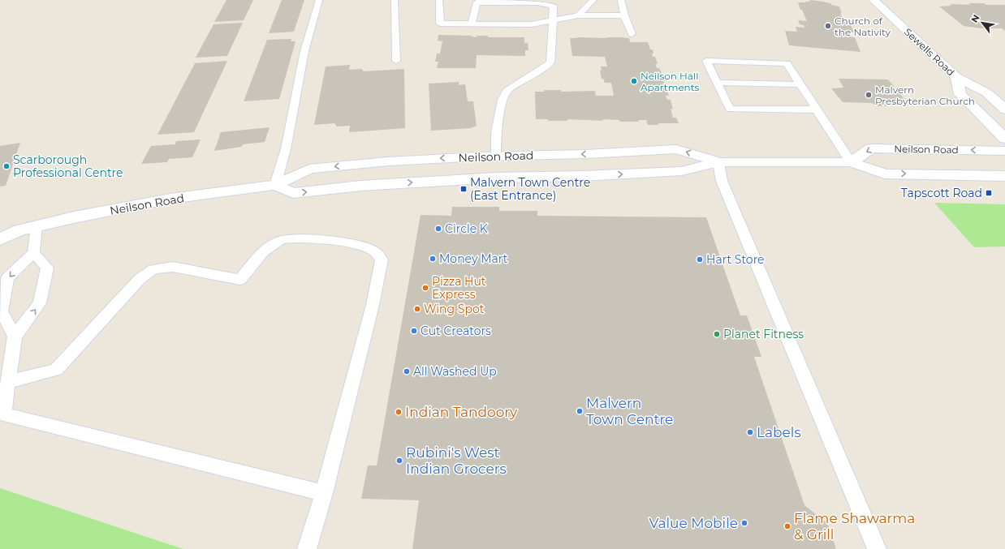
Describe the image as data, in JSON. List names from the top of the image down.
{
  "streets": {
    "main road": ["Sewells Road", "Neilson Road"]
  },
  "places": {
    "other": [
      "Church of the Nativity",
      "Neilson Hall Apartments",
      "Malvern Presbyterian Church",
      "Scarborough Professional Centre",
      "Circle K",
      "Money Mart",
      "Hart Store",
      "Pizza Hut Express",
      "Wing Spot",
      "Cut Creators",
      "Planet Fitness",
      "All Washed Up",
      "Malvern Town Centre",
      "Indian Tandoory",
      "Labels",
      "Rubini's West Indian Grocers",
      "Value Mobile",
      "Flame Shawarma & Grill"
    ],
    "transit": ["Malvern Town Centre (East Entrance)", "Tapscott Road"]
  },
  "north": "top left"
}
